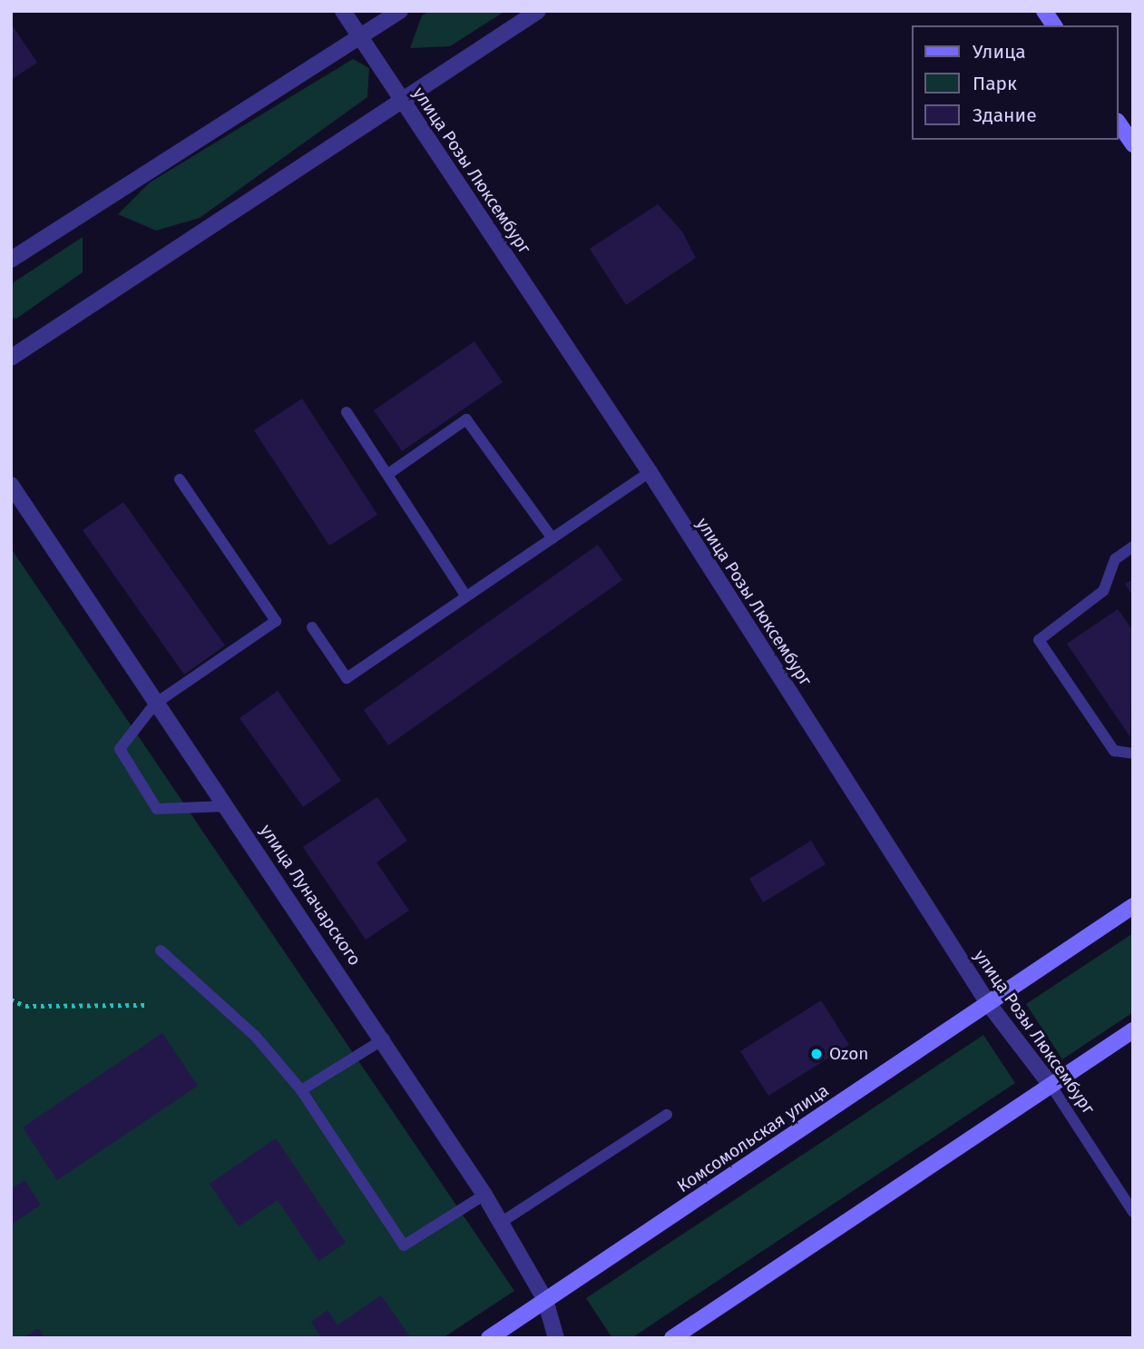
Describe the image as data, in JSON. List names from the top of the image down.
{
  "streets": {
    "street": ["улица Розы Люксембург", "улица Луначарского", "Комсомольская улица"]
  },
  "crossings": [
    ["улица Розы Люксембург", "Комсомольская улица"],
    ["улица Луначарского", "Комсомольская улица"]
  ],
  "places": ["Ozon"],
  "legend": ["Улица", "Парк", "Здание"]
}
